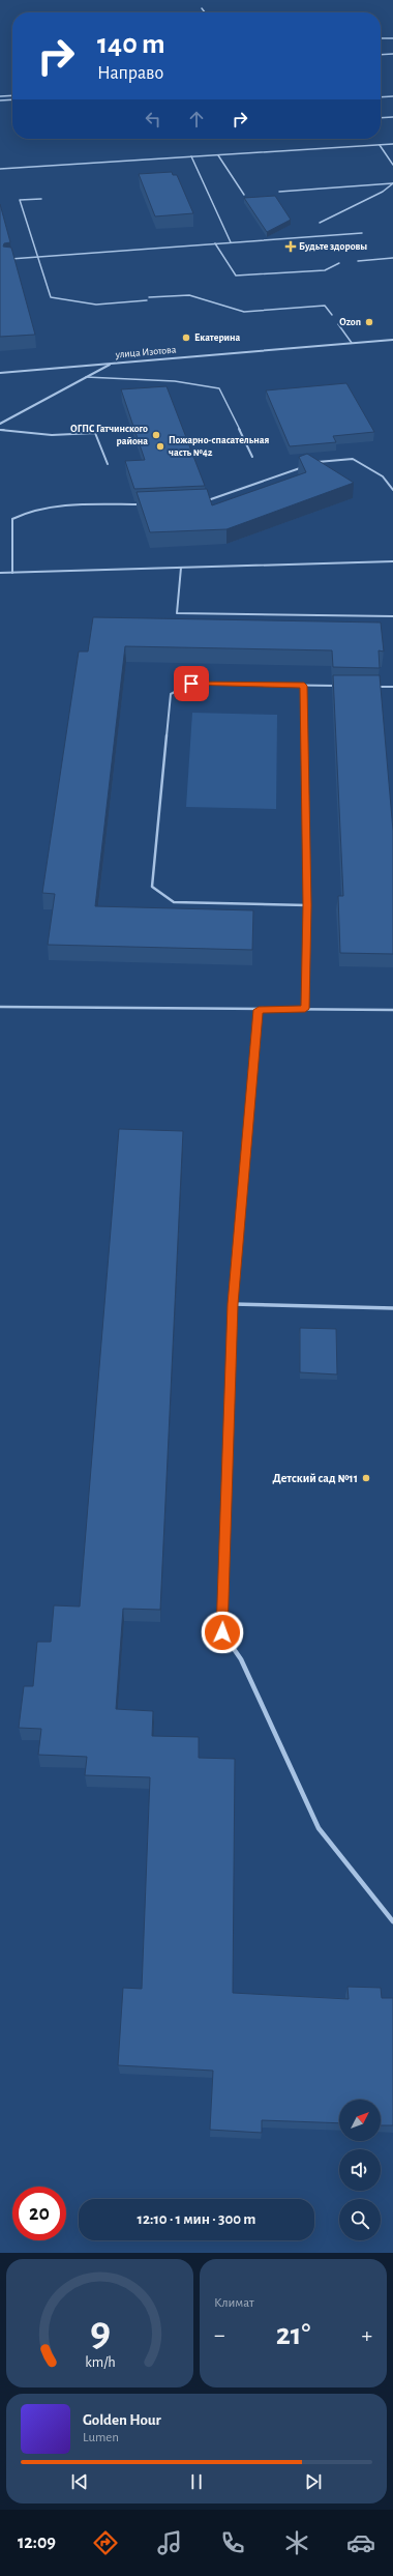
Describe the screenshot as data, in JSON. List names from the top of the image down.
{
  "streets": {
    "street": ["улица Изотова"]
  },
  "places": {
    "health": ["Будьте здоровы"],
    "other": [
      "Ozon",
      "Екатерина",
      "ОГПС Гатчинского района",
      "Пожарно-спасательная часть №42",
      "Детский сад №11"
    ]
  },
  "north": "top right",
  "page": {
    "turn": ["140 m", "Направо"],
    "limit": "20",
    "trip": "12:10 · 1 мин · 300 m",
    "tile": "Климат",
    "heat": ["−", "21°", "+"],
    "song": ["Golden Hour", "Lumen"],
    "tabs": "12:09",
    "gauge": ["9", "km/h"]
  }
}
